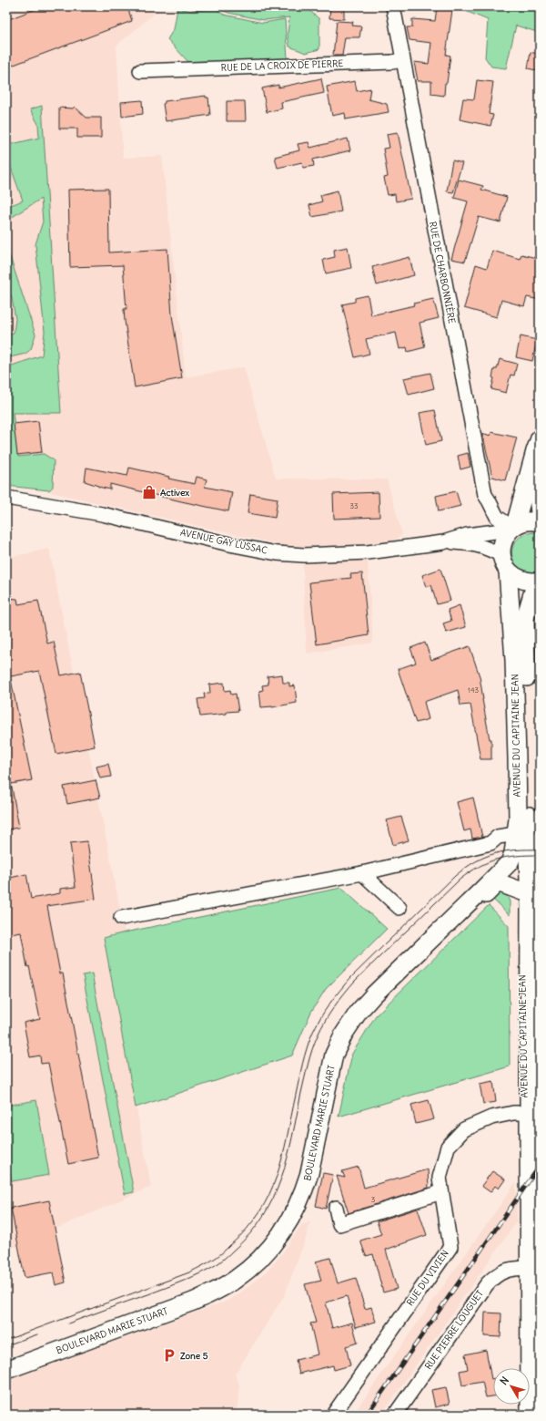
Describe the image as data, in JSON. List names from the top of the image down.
{
  "streets": {
    "main road": ["AVENUE DU CAPITAINE JEAN", "BOULEVARD MARIE STUART"],
    "street": [
      "RUE DE LA CROIX DE PIERRE",
      "RUE DE CHARBONNIÈRE",
      "AVENUE GAY LUSSAC",
      "RUE DU VIVIEN",
      "RUE PIERRE LOUGUET"
    ]
  },
  "crossings": [
    ["RUE DE LA CROIX DE PIERRE", "RUE DE CHARBONNIÈRE"],
    ["RUE DE CHARBONNIÈRE", "AVENUE GAY LUSSAC"],
    ["RUE DE CHARBONNIÈRE", "AVENUE DU CAPITAINE JEAN"],
    ["AVENUE GAY LUSSAC", "AVENUE DU CAPITAINE JEAN"],
    ["AVENUE DU CAPITAINE JEAN", "BOULEVARD MARIE STUART"],
    ["AVENUE DU CAPITAINE JEAN", "RUE DU VIVIEN"],
    ["AVENUE DU CAPITAINE JEAN", "RUE PIERRE LOUGUET"]
  ],
  "places": {
    "shop": ["Activex"],
    "parking": ["Zone 5"]
  },
  "house_numbers": ["33", "143", "3"],
  "north": "top left"
}
